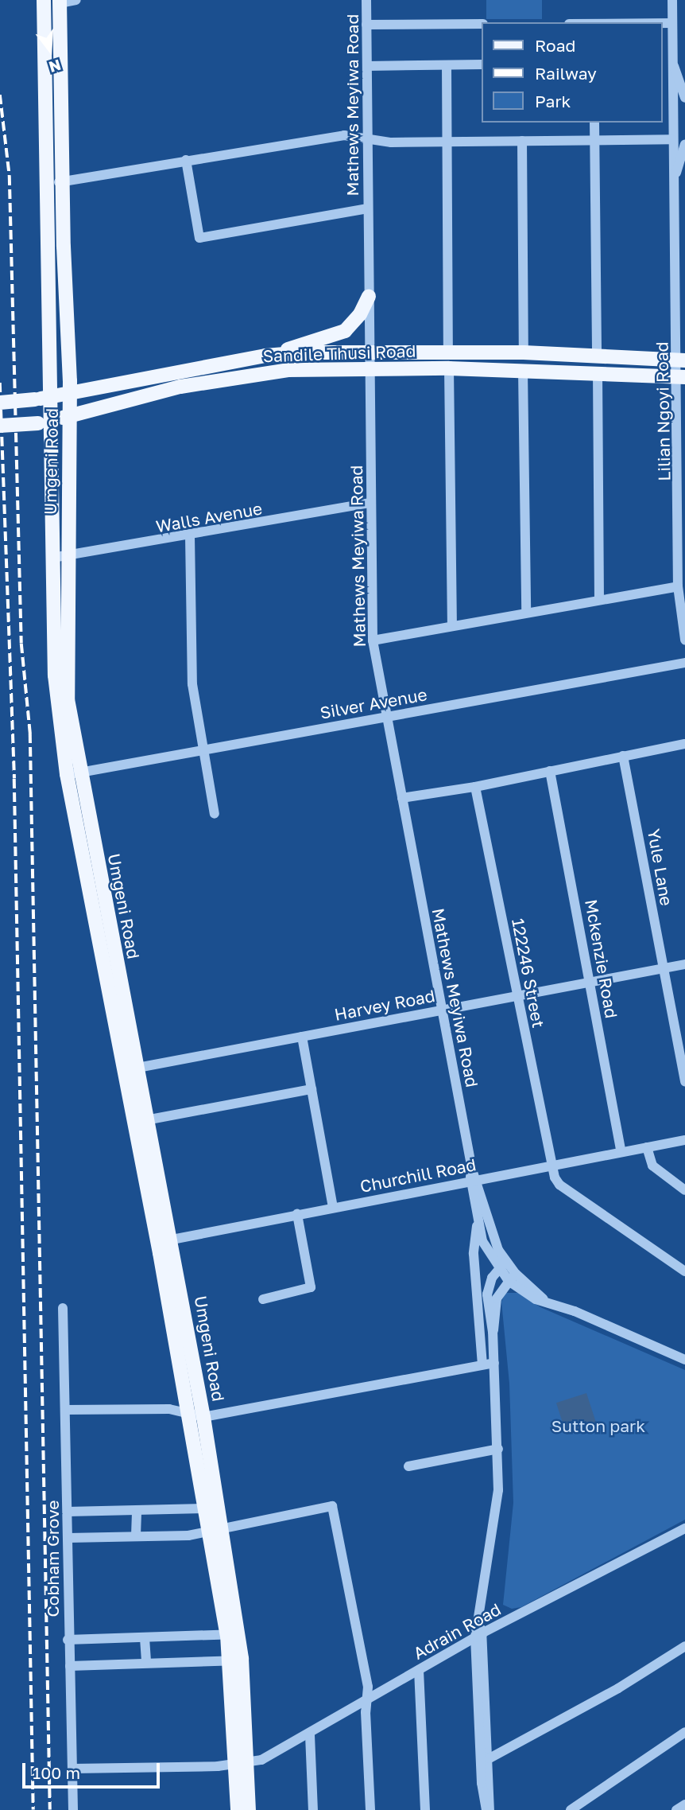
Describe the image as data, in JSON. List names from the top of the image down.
{
  "streets": {
    "main road": ["Sandile Thusi Road", "Umgeni Road"],
    "street": [
      "Mathews Meyiwa Road",
      "Lilian Ngoyi Road",
      "Walls Avenue",
      "Silver Avenue",
      "Yule Lane",
      "Mckenzie Road",
      "122246 Street",
      "Harvey Road",
      "Churchill Road",
      "Cobham Grove",
      "Adrain Road"
    ]
  },
  "crossings": [
    ["Mathews Meyiwa Road", "Sandile Thusi Road"],
    ["Mathews Meyiwa Road", "Walls Avenue"],
    ["Mathews Meyiwa Road", "Silver Avenue"],
    ["Mathews Meyiwa Road", "Harvey Road"],
    ["Mathews Meyiwa Road", "Churchill Road"],
    ["Sandile Thusi Road", "Lilian Ngoyi Road"],
    ["Sandile Thusi Road", "Umgeni Road"],
    ["Umgeni Road", "Walls Avenue"],
    ["Umgeni Road", "Silver Avenue"],
    ["Umgeni Road", "Harvey Road"],
    ["Umgeni Road", "Churchill Road"],
    ["Umgeni Road", "Adrain Road"],
    ["Yule Lane", "Harvey Road"],
    ["Mckenzie Road", "Harvey Road"],
    ["Mckenzie Road", "Churchill Road"],
    ["122246 Street", "Harvey Road"],
    ["122246 Street", "Churchill Road"],
    ["Cobham Grove", "Adrain Road"]
  ],
  "parks": ["Sutton park"],
  "legend": ["Road", "Railway", "Park"],
  "scale_bar": "100 m",
  "north": "bottom"
}
